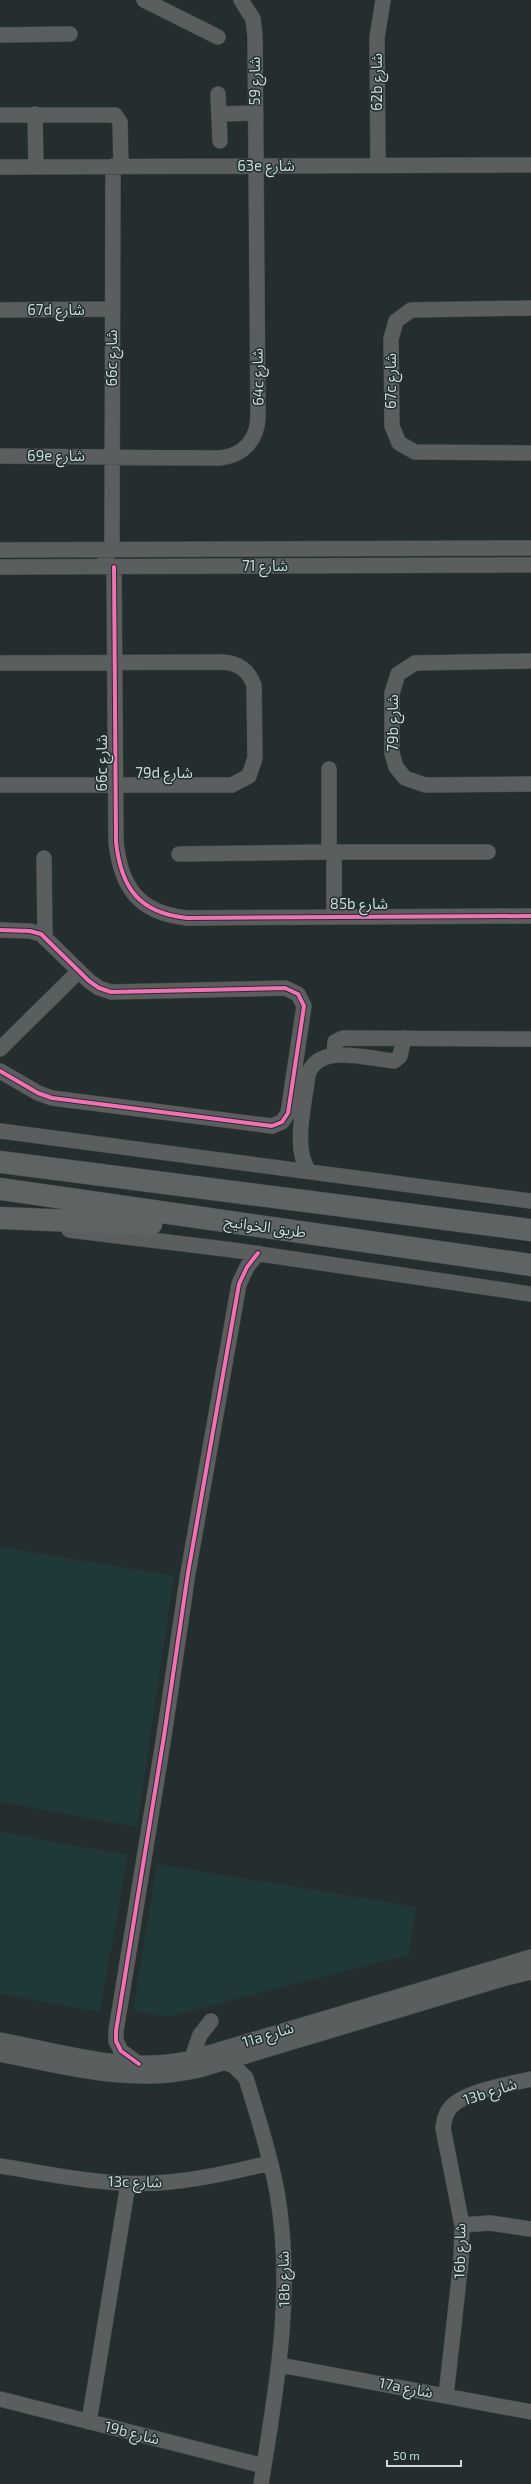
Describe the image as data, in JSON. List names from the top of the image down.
{
  "streets": {
    "highway": ["طريق الخوانيج"],
    "street": [
      "شارع 59",
      "62b شارع",
      "63e شارع",
      "67d شارع",
      "66c شارع",
      "64c شارع",
      "67c شارع",
      "69e شارع",
      "شارع 71",
      "79b شارع",
      "79d شارع",
      "85b شارع",
      "11a شارع",
      "13b شارع",
      "13c شارع",
      "16b شارع",
      "18b شارع",
      "17a شارع",
      "19b شارع"
    ]
  },
  "crossings": [
    ["شارع 59", "63e شارع"],
    ["شارع 59", "64c شارع"],
    ["62b شارع", "63e شارع"],
    ["63e شارع", "66c شارع"],
    ["63e شارع", "64c شارع"],
    ["67d شارع", "66c شارع"],
    ["66c شارع", "64c شارع"],
    ["66c شارع", "69e شارع"],
    ["66c شارع", "شارع 71"],
    ["66c شارع", "79d شارع"],
    ["66c شارع", "85b شارع"],
    ["64c شارع", "69e شارع"],
    ["13b شارع", "16b شارع"],
    ["13c شارع", "18b شارع"],
    ["16b شارع", "17a شارع"],
    ["18b شارع", "17a شارع"],
    ["18b شارع", "19b شارع"]
  ],
  "scale_bar": "50 m"
}
